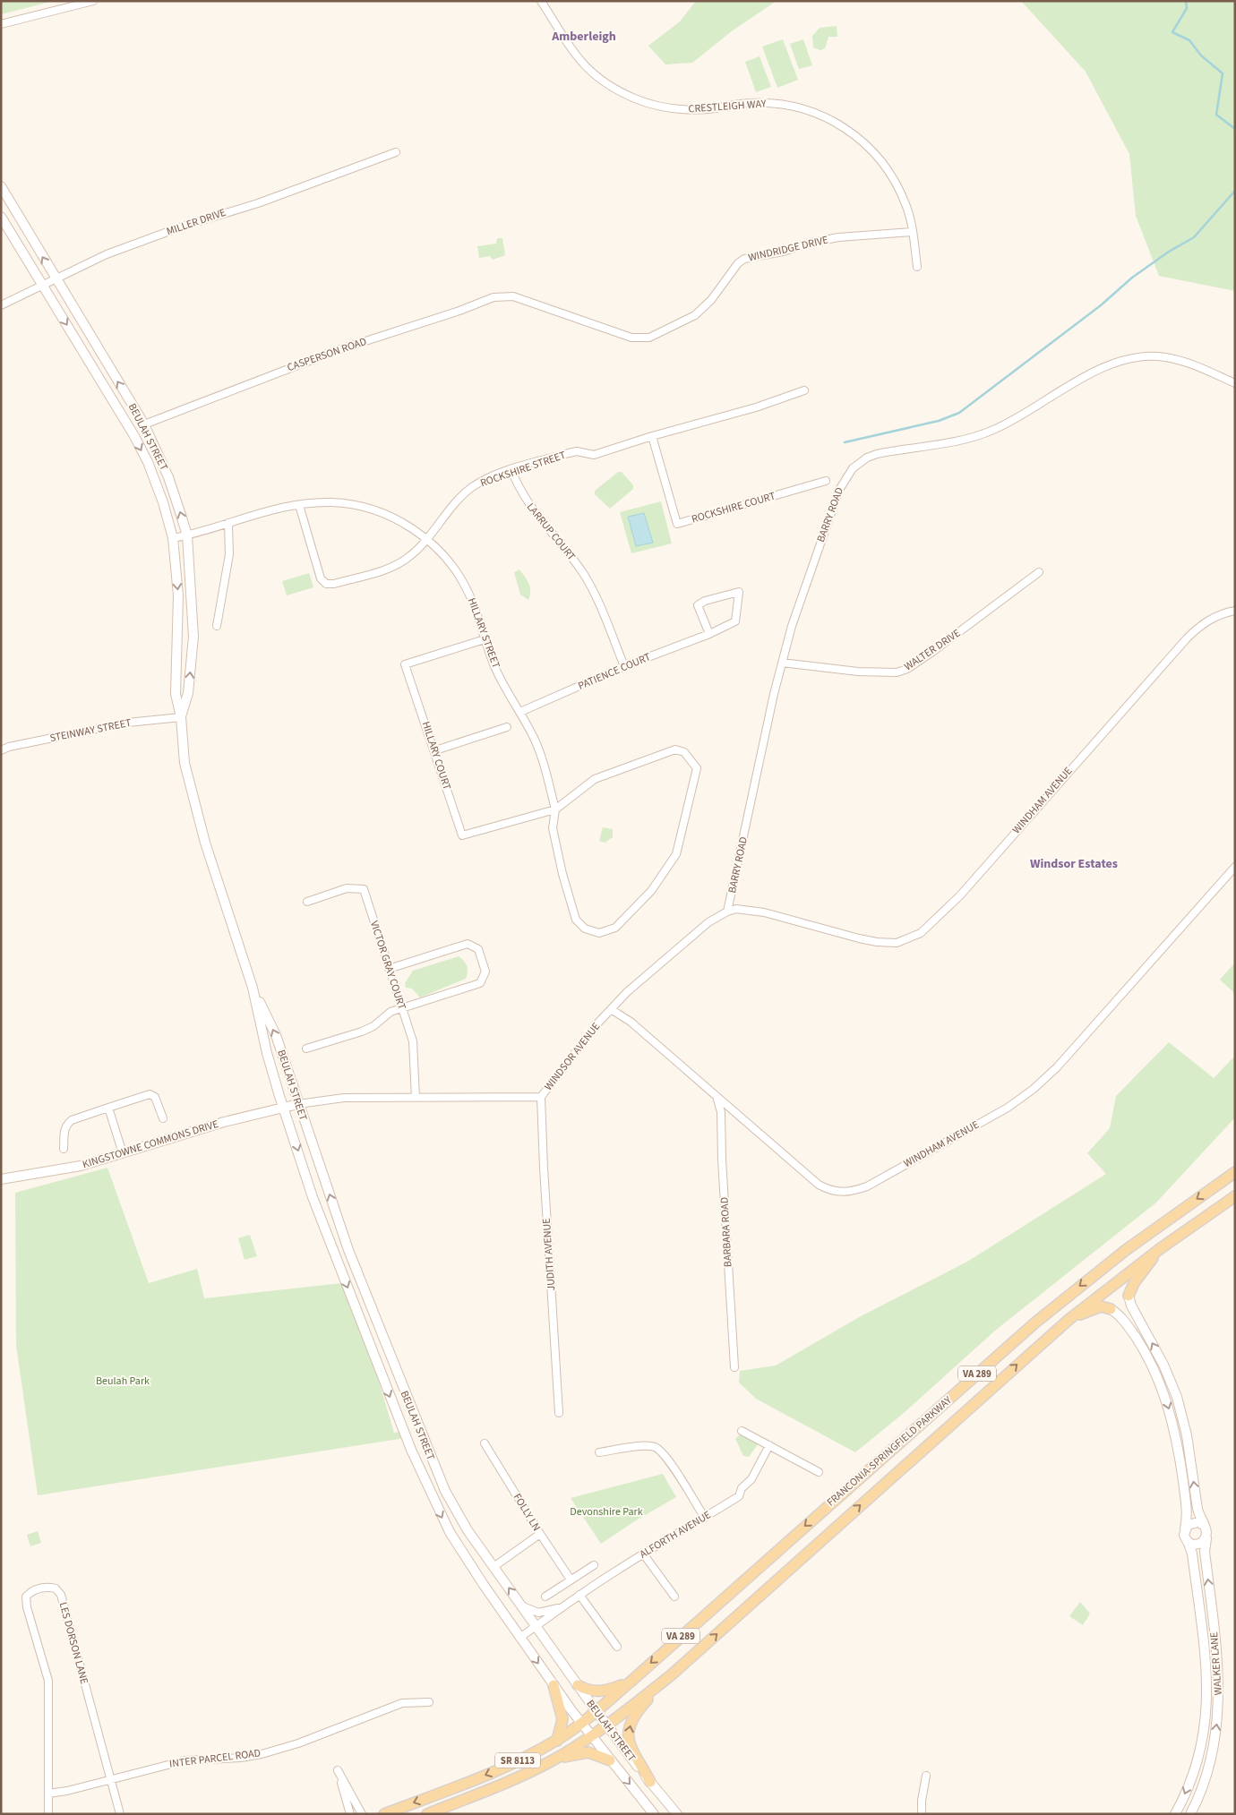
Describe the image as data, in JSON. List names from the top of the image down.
{
  "streets": {
    "main road": [
      "BEULAH STREET",
      "KINGSTOWNE COMMONS DRIVE",
      "VA 289",
      "FRANCONIA-SPRINGFIELD PARKWAY",
      "WALKER LANE",
      "SR 8113"
    ],
    "street": [
      "CRESTLEIGH WAY",
      "MILLER DRIVE",
      "WINDRIDGE DRIVE",
      "CASPERSON ROAD",
      "ROCKSHIRE STREET",
      "ROCKSHIRE COURT",
      "BARRY ROAD",
      "LARRUP COURT",
      "HILLARY STREET",
      "WALTER DRIVE",
      "PATIENCE COURT",
      "STEINWAY STREET",
      "HILLARY COURT",
      "WINDHAM AVENUE",
      "VICTOR GRAY COURT",
      "WINDSOR AVENUE",
      "BARBARA ROAD",
      "JUDITH AVENUE",
      "FOLLY LN",
      "ALFORTH AVENUE",
      "LES DORSON LANE",
      "INTER PARCEL ROAD"
    ]
  },
  "crossings": [
    ["CRESTLEIGH WAY", "WINDRIDGE DRIVE"],
    ["MILLER DRIVE", "BEULAH STREET"],
    ["WINDRIDGE DRIVE", "CASPERSON ROAD"],
    ["CASPERSON ROAD", "BEULAH STREET"],
    ["BEULAH STREET", "HILLARY STREET"],
    ["BEULAH STREET", "STEINWAY STREET"],
    ["BEULAH STREET", "WINDSOR AVENUE"],
    ["BEULAH STREET", "KINGSTOWNE COMMONS DRIVE"],
    ["BEULAH STREET", "FRANCONIA-SPRINGFIELD PARKWAY"],
    ["BEULAH STREET", "ALFORTH AVENUE"],
    ["BEULAH STREET", "SR 8113"],
    ["ROCKSHIRE STREET", "ROCKSHIRE COURT"],
    ["ROCKSHIRE STREET", "LARRUP COURT"],
    ["ROCKSHIRE STREET", "HILLARY STREET"],
    ["BARRY ROAD", "WALTER DRIVE"],
    ["BARRY ROAD", "WINDHAM AVENUE"],
    ["BARRY ROAD", "WINDSOR AVENUE"],
    ["LARRUP COURT", "PATIENCE COURT"],
    ["HILLARY STREET", "PATIENCE COURT"],
    ["HILLARY STREET", "HILLARY COURT"],
    ["WINDHAM AVENUE", "WINDSOR AVENUE"],
    ["WINDHAM AVENUE", "BARBARA ROAD"],
    ["VICTOR GRAY COURT", "WINDSOR AVENUE"],
    ["WINDSOR AVENUE", "KINGSTOWNE COMMONS DRIVE"],
    ["WINDSOR AVENUE", "JUDITH AVENUE"],
    ["FRANCONIA-SPRINGFIELD PARKWAY", "SR 8113"],
    ["LES DORSON LANE", "INTER PARCEL ROAD"]
  ],
  "districts": ["Amberleigh", "Windsor Estates"],
  "parks": ["Beulah Park", "Devonshire Park"]
}
